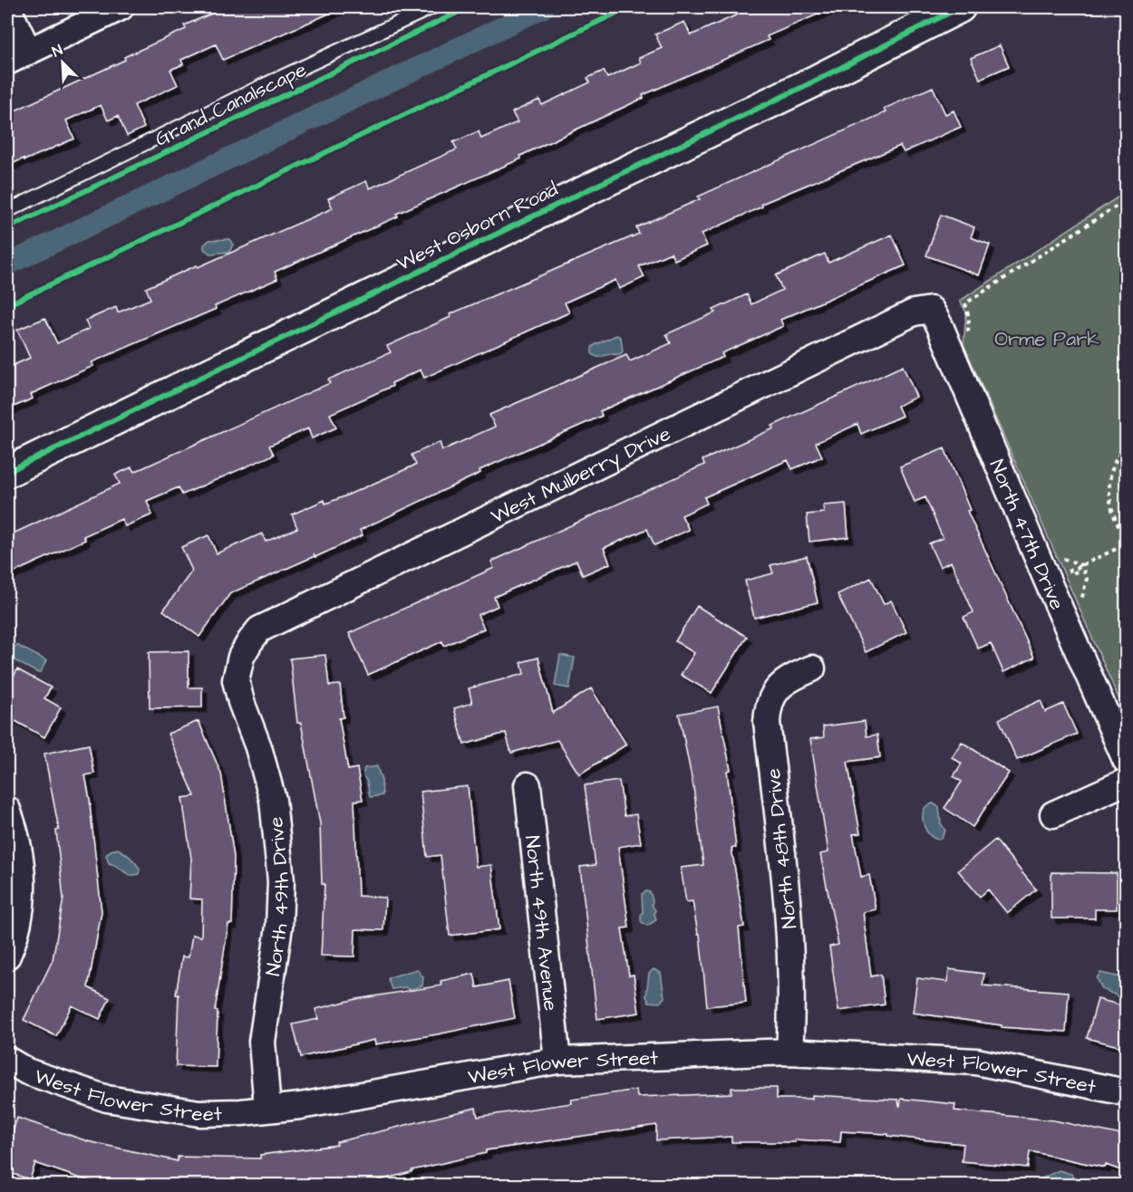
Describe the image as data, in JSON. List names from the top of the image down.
{
  "streets": {
    "street": [
      "West Osborn Road",
      "West Mulberry Drive",
      "North 47th Drive",
      "North 48th Drive",
      "North 49th Drive",
      "North 49th Avenue",
      "West Flower Street"
    ],
    "cycle path": ["Grand Canalscape"]
  },
  "crossings": [
    ["West Mulberry Drive", "North 47th Drive"],
    ["West Mulberry Drive", "North 49th Drive"],
    ["North 48th Drive", "West Flower Street"],
    ["North 49th Drive", "West Flower Street"],
    ["North 49th Avenue", "West Flower Street"]
  ],
  "parks": ["Orme Park"],
  "north": "top left"
}
